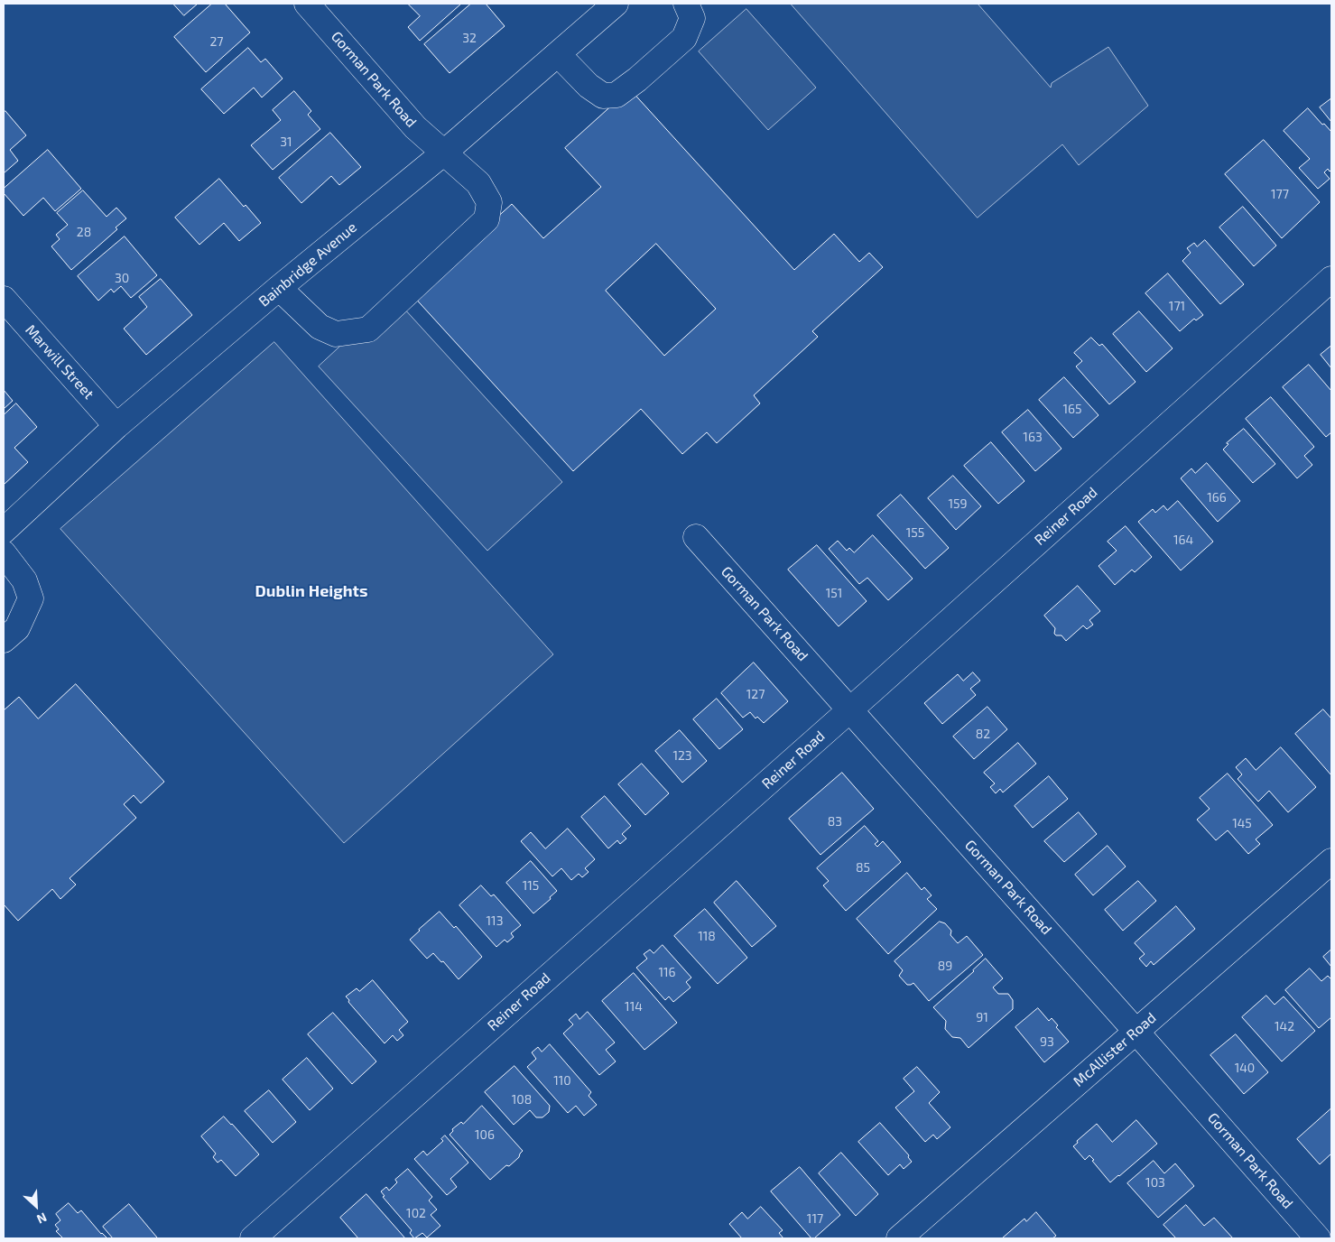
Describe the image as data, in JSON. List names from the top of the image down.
{
  "streets": {
    "street": [
      "Gorman Park Road",
      "Bainbridge Avenue",
      "Marwill Street",
      "Reiner Road",
      "McAllister Road"
    ]
  },
  "crossings": [
    ["Gorman Park Road", "Bainbridge Avenue"],
    ["Gorman Park Road", "Reiner Road"],
    ["Gorman Park Road", "McAllister Road"],
    ["Bainbridge Avenue", "Marwill Street"]
  ],
  "districts": ["Dublin Heights"],
  "house_numbers": [
    "32",
    "27",
    "31",
    "177",
    "28",
    "30",
    "171",
    "165",
    "163",
    "166",
    "159",
    "155",
    "164",
    "151",
    "127",
    "82",
    "123",
    "83",
    "145",
    "85",
    "115",
    "113",
    "118",
    "89",
    "116",
    "114",
    "91",
    "142",
    "93",
    "140",
    "110",
    "108",
    "106",
    "103",
    "102",
    "117"
  ],
  "north": "bottom right"
}
